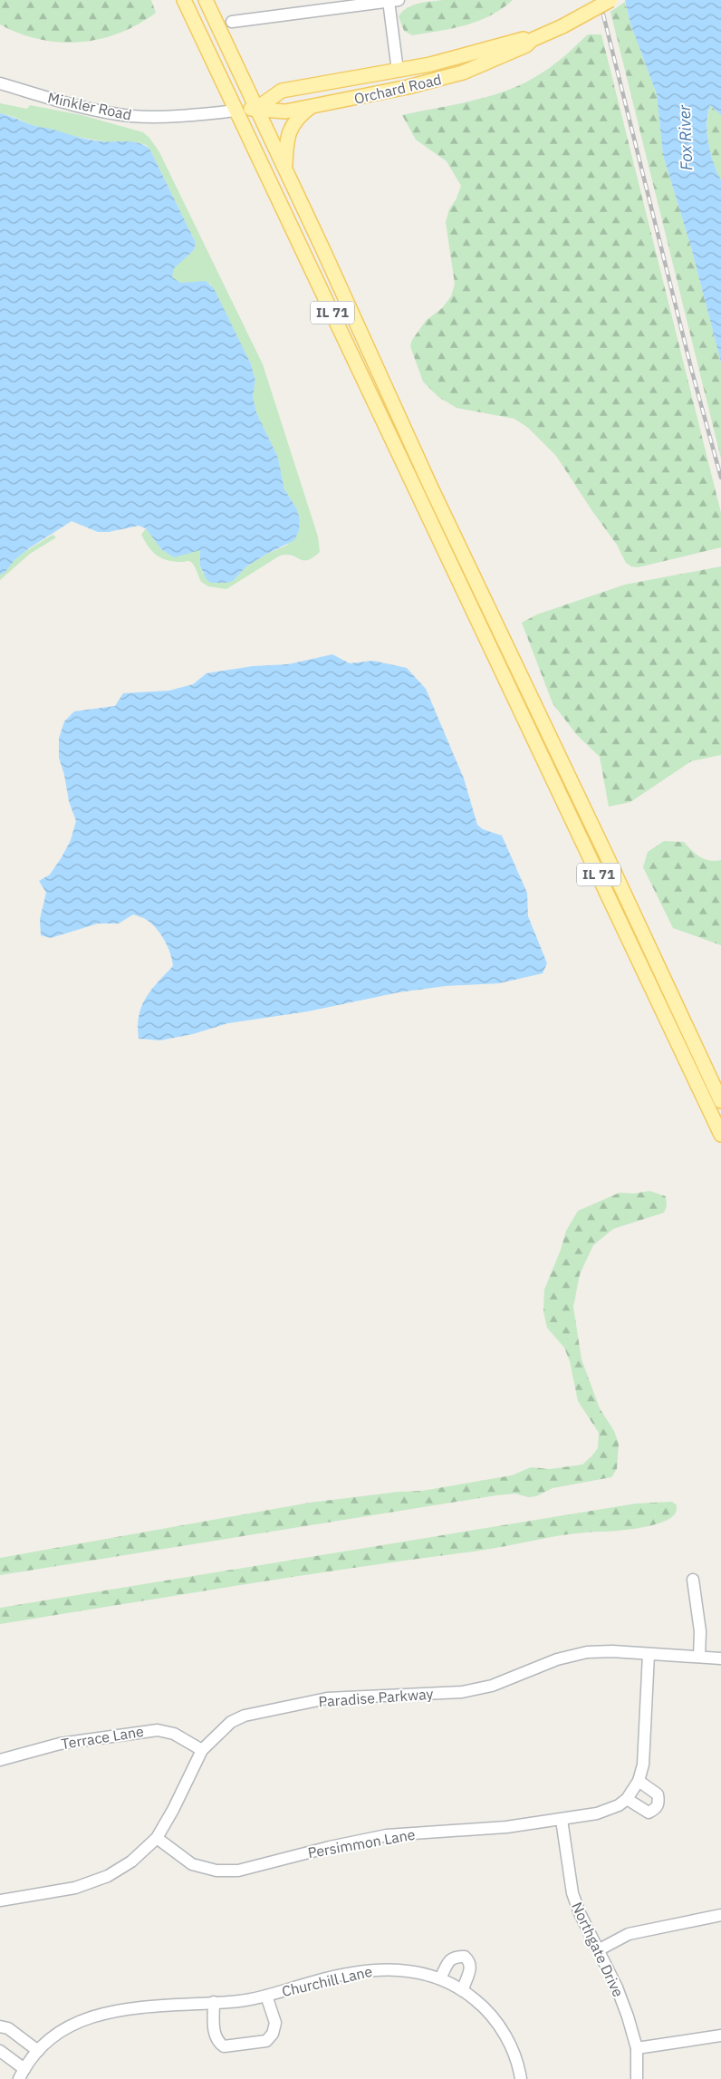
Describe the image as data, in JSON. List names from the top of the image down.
{
  "streets": {
    "main road": ["Orchard Road", "IL 71"],
    "street": [
      "Minkler Road",
      "Paradise Parkway",
      "Terrace Lane",
      "Persimmon Lane",
      "Northgate Drive",
      "Churchill Lane"
    ]
  },
  "crossings": [
    ["Orchard Road", "Minkler Road"],
    ["Orchard Road", "IL 71"],
    ["Minkler Road", "IL 71"],
    ["Paradise Parkway", "Terrace Lane"],
    ["Paradise Parkway", "Persimmon Lane"],
    ["Persimmon Lane", "Northgate Drive"]
  ],
  "water": ["Fox River"]
}
